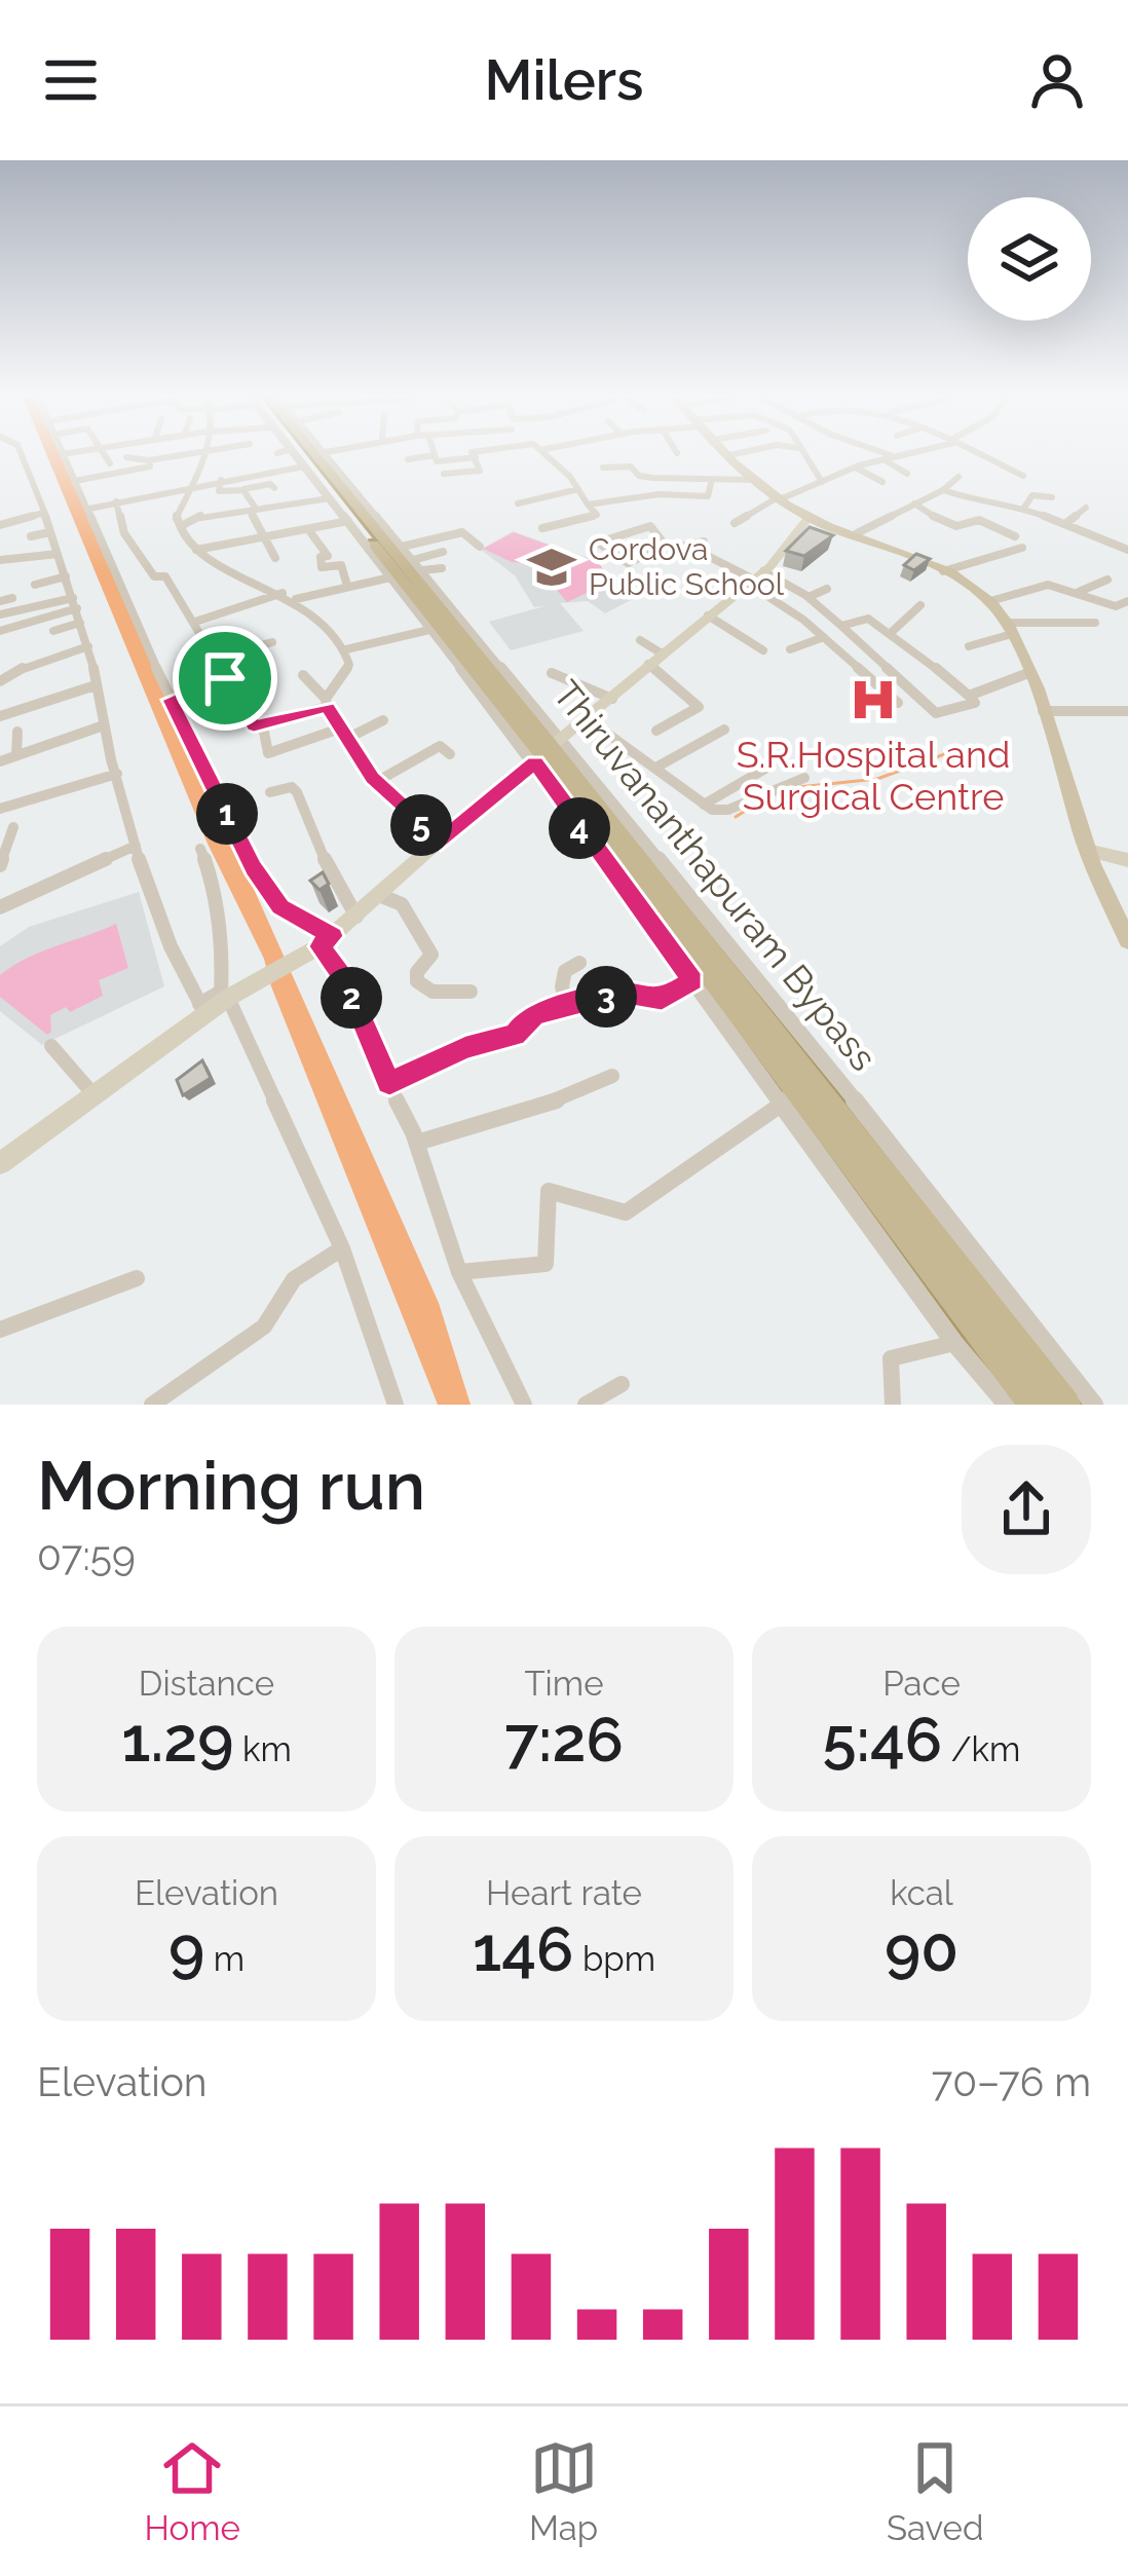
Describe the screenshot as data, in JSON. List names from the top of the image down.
{
  "streets": {
    "highway": ["Thiruvananthapuram Bypass"]
  },
  "places": {
    "school or university": ["Cordova Public School"],
    "hospital": ["S.R.Hospital and Surgical Centre"]
  },
  "page": {
    "header": "Milers",
    "pins": [
      "1",
      "5",
      "4",
      "3",
      "2"
    ],
    "heading": ["Morning run", "07:59"],
    "stats": [
      ["Distance", "1.29 km"],
      ["Time", "7:26"],
      ["Pace", "5:46 /km"],
      ["Elevation", "9 m"],
      ["Heart rate", "146 bpm"],
      ["kcal", "90"]
    ],
    "chart": ["Elevation", "70–76 m"],
    "tabs": ["Home", "Map", "Saved"]
  }
}
